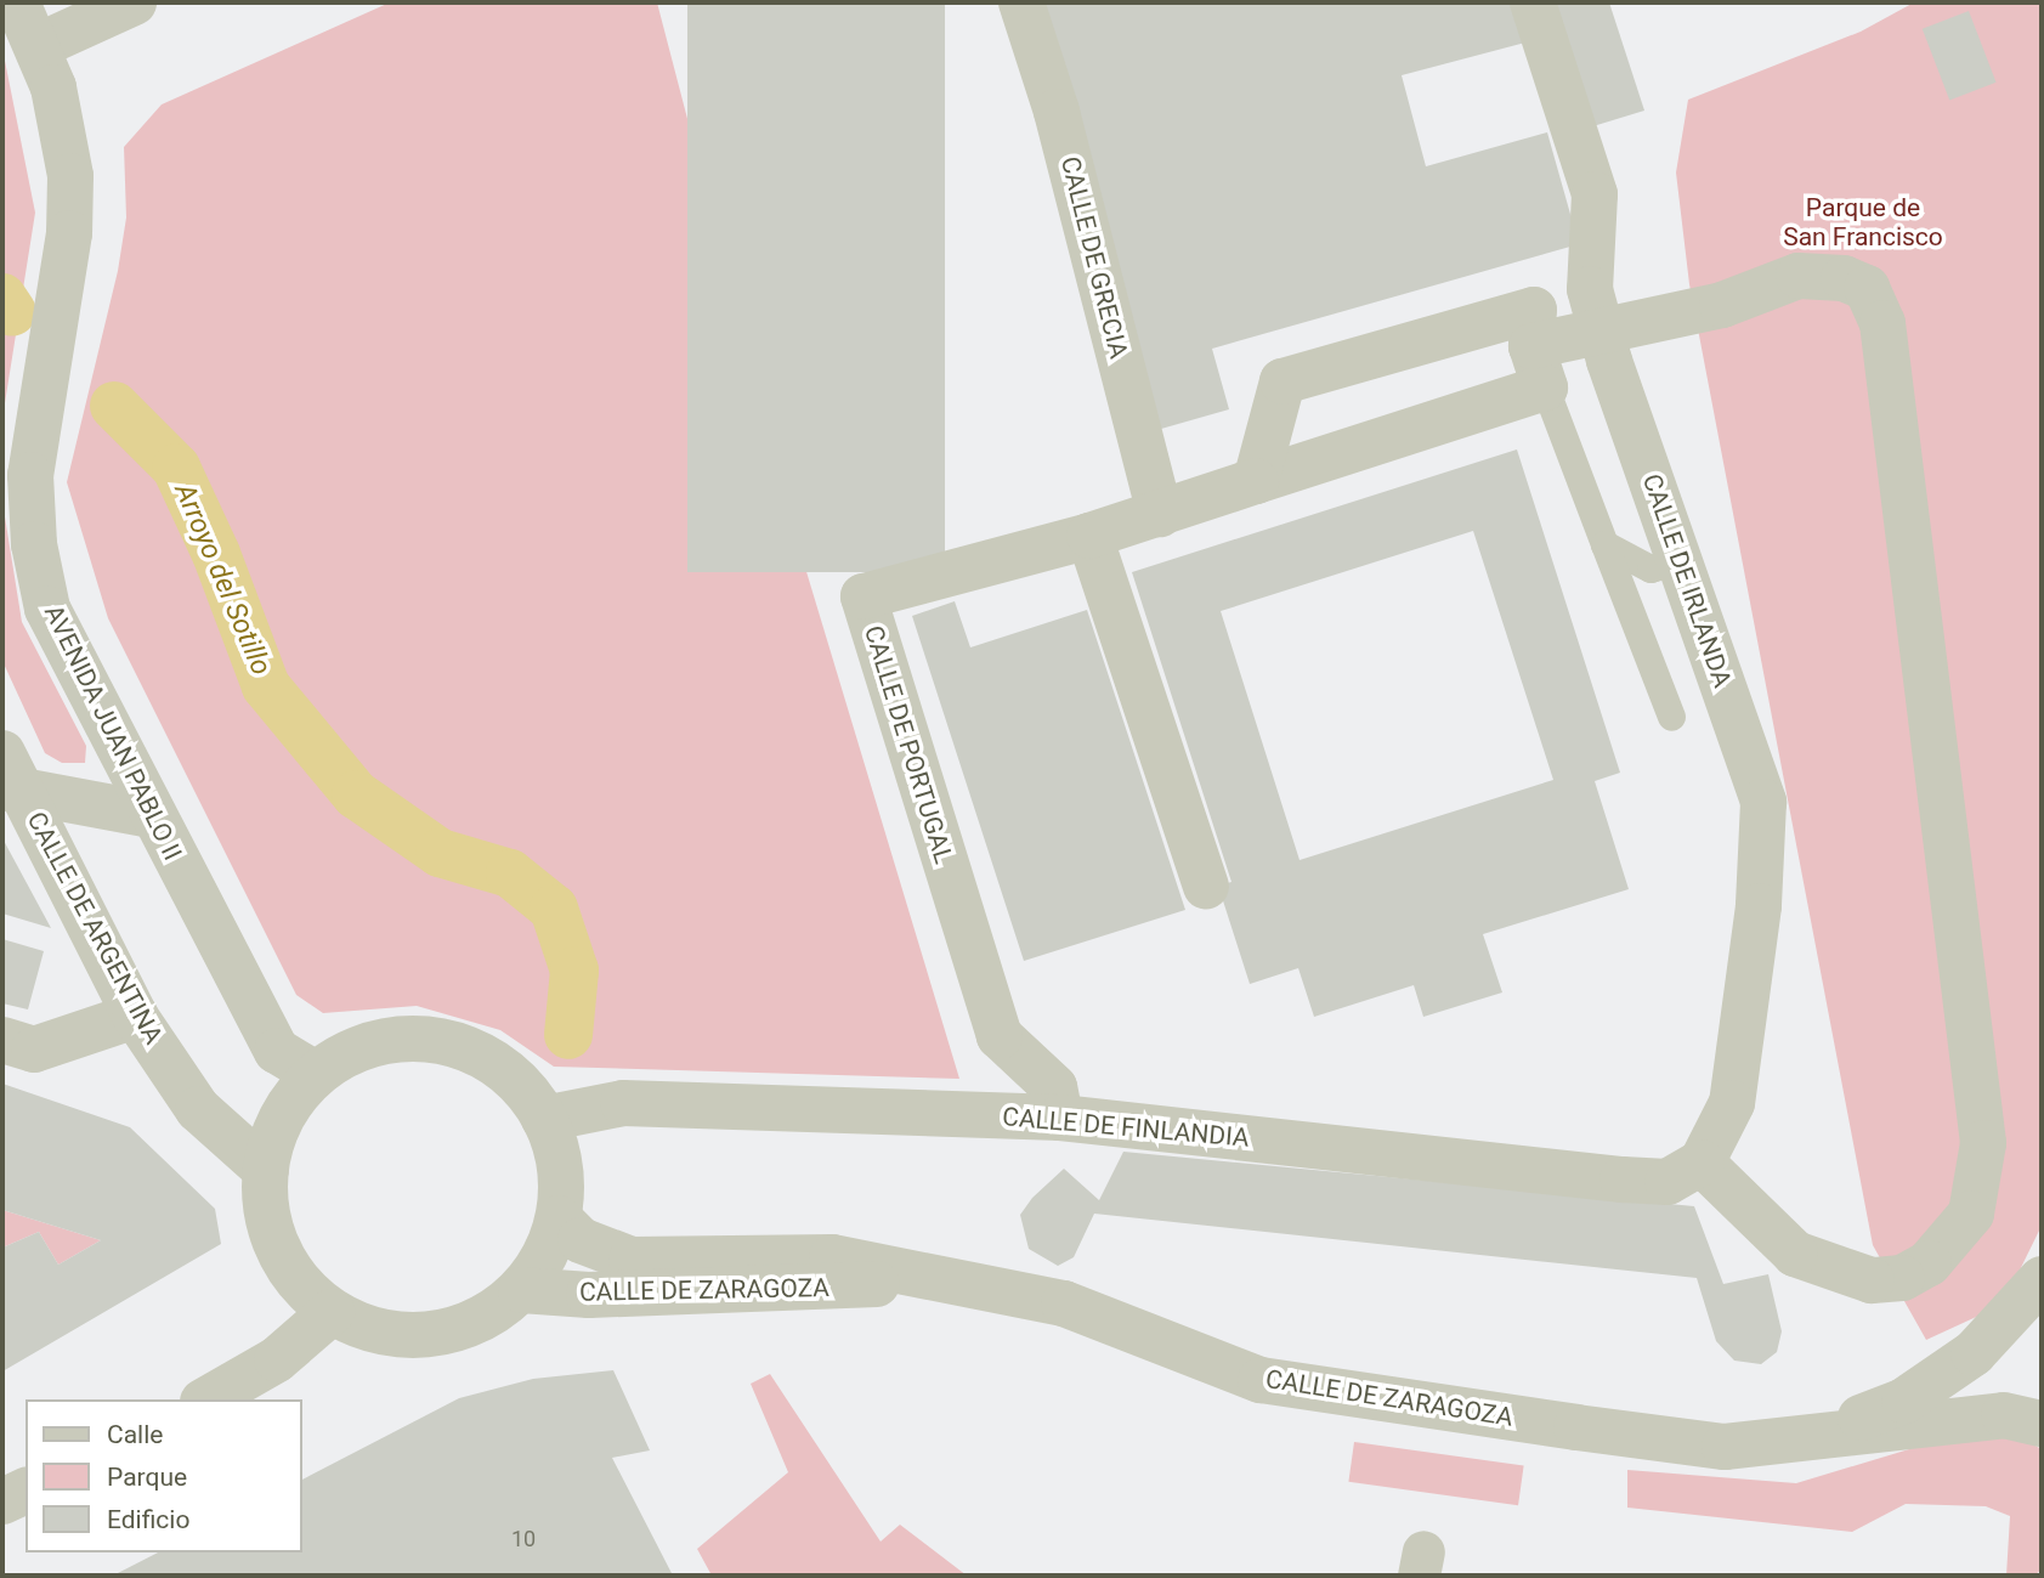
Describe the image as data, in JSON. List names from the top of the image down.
{
  "streets": {
    "street": [
      "CALLE DE GRECIA",
      "CALLE DE IRLANDA",
      "AVENIDA JUAN PABLO II",
      "CALLE DE PORTUGAL",
      "CALLE DE ARGENTINA",
      "CALLE DE FINLANDIA",
      "CALLE DE ZARAGOZA"
    ]
  },
  "crossings": [
    ["CALLE DE GRECIA", "CALLE DE PORTUGAL"],
    ["CALLE DE IRLANDA", "CALLE DE PORTUGAL"],
    ["CALLE DE IRLANDA", "CALLE DE FINLANDIA"],
    ["AVENIDA JUAN PABLO II", "CALLE DE ARGENTINA"],
    ["AVENIDA JUAN PABLO II", "CALLE DE FINLANDIA"],
    ["AVENIDA JUAN PABLO II", "CALLE DE ZARAGOZA"],
    ["CALLE DE PORTUGAL", "CALLE DE FINLANDIA"],
    ["CALLE DE ARGENTINA", "CALLE DE FINLANDIA"],
    ["CALLE DE ARGENTINA", "CALLE DE ZARAGOZA"],
    ["CALLE DE FINLANDIA", "CALLE DE ZARAGOZA"]
  ],
  "water": ["Arroyo del Sotillo"],
  "parks": ["Parque de San Francisco"],
  "house_numbers": ["10"],
  "legend": ["Calle", "Parque", "Edificio"]
}
